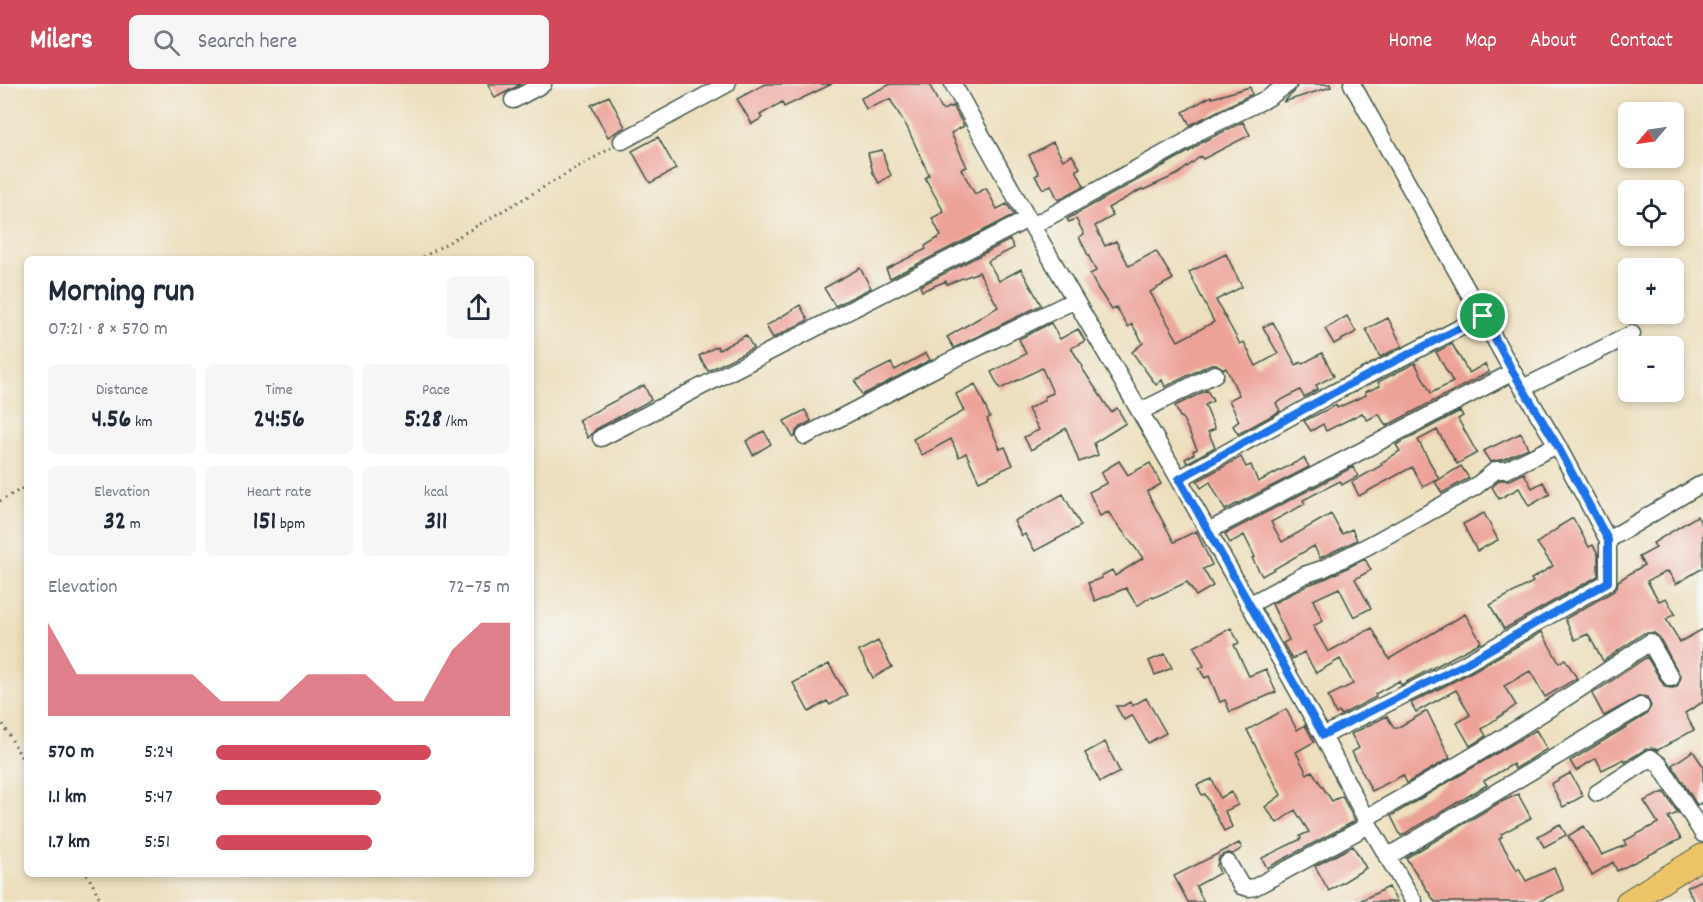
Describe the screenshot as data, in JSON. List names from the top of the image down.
{
  "north": "bottom left",
  "page": {
    "header": "Milers",
    "search": "Search here",
    "nav": [
      "Home",
      "Map",
      "About",
      "Contact"
    ],
    "map_buttons": ["+", "−"],
    "heading": ["Morning run", "07:21 · 8 × 570 m"],
    "stats": [
      ["Distance", "4.56 km"],
      ["Time", "24:56"],
      ["Pace", "5:28 /km"],
      ["Elevation", "32 m"],
      ["Heart rate", "151 bpm"],
      ["kcal", "311"]
    ],
    "chart": ["Elevation", "72–75 m"],
    "list": [
      {
        "name": "570 m",
        "note": "5:24"
      },
      {
        "name": "1.1 km",
        "note": "5:47"
      },
      {
        "name": "1.7 km",
        "note": "5:51"
      }
    ]
  }
}
